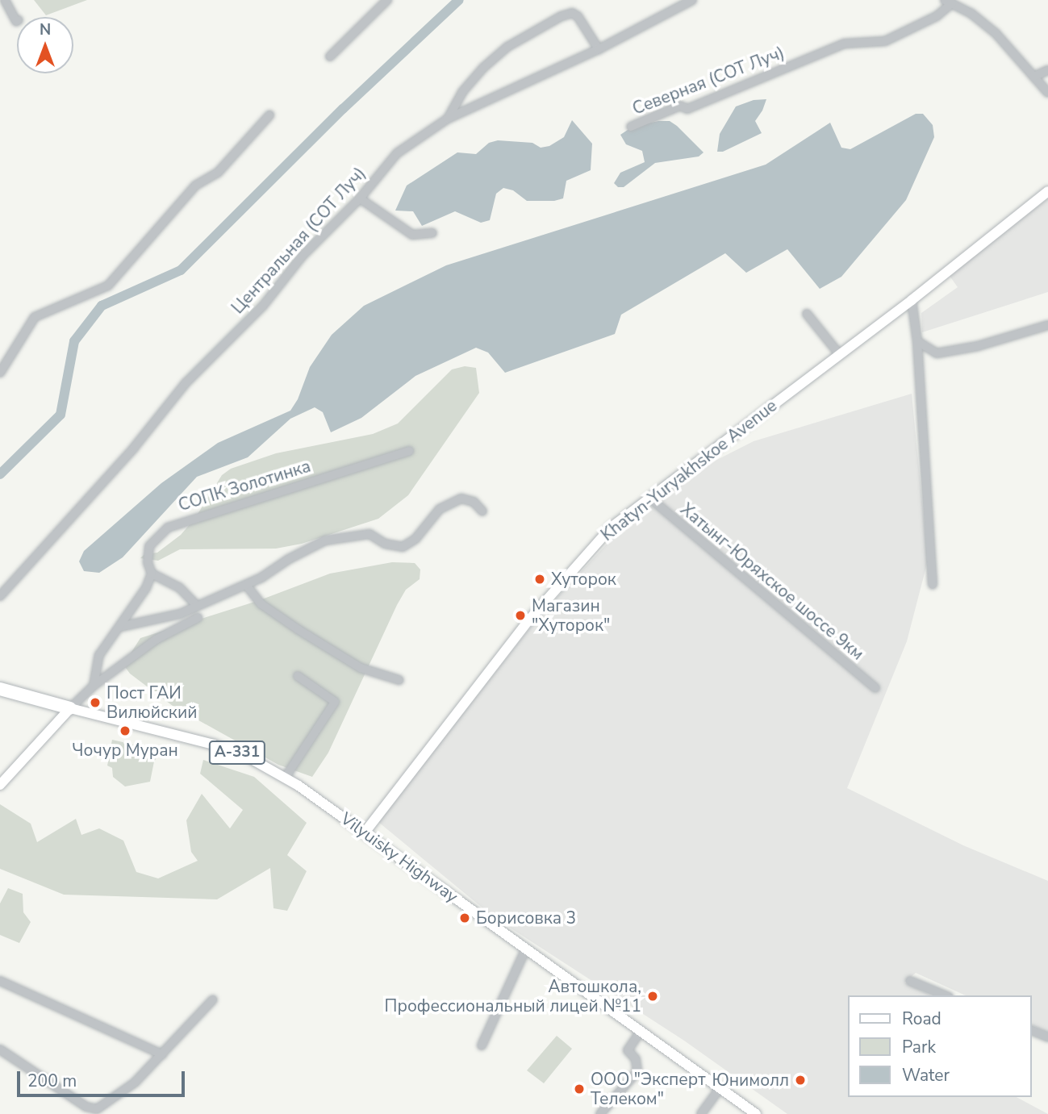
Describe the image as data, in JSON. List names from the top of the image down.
{
  "streets": {
    "highway": ["А-331", "Vilyuisky Highway"],
    "main road": ["Khatyn-Yuryakhskoe Avenue"],
    "street": [
      "Северная (СОТ Луч)",
      "Центральная (СОТ Луч)",
      "СОПК Золотинка",
      "Хатынг-Юряхское шоссе 9км"
    ]
  },
  "crossings": [
    ["Khatyn-Yuryakhskoe Avenue", "Хатынг-Юряхское шоссе 9км"],
    ["Khatyn-Yuryakhskoe Avenue", "Vilyuisky Highway"]
  ],
  "places": [
    "Хуторок",
    "Магазин \"Хуторок\"",
    "Пост ГАИ Вилюйский",
    "Чочур Муран",
    "Борисовка 3",
    "Автошкола, Профессиональный лицей №11",
    "Юнимолл",
    "ООО \"Эксперт Телеком\""
  ],
  "legend": ["Road", "Park", "Water"],
  "scale_bar": "200 m",
  "north": "top"
}
